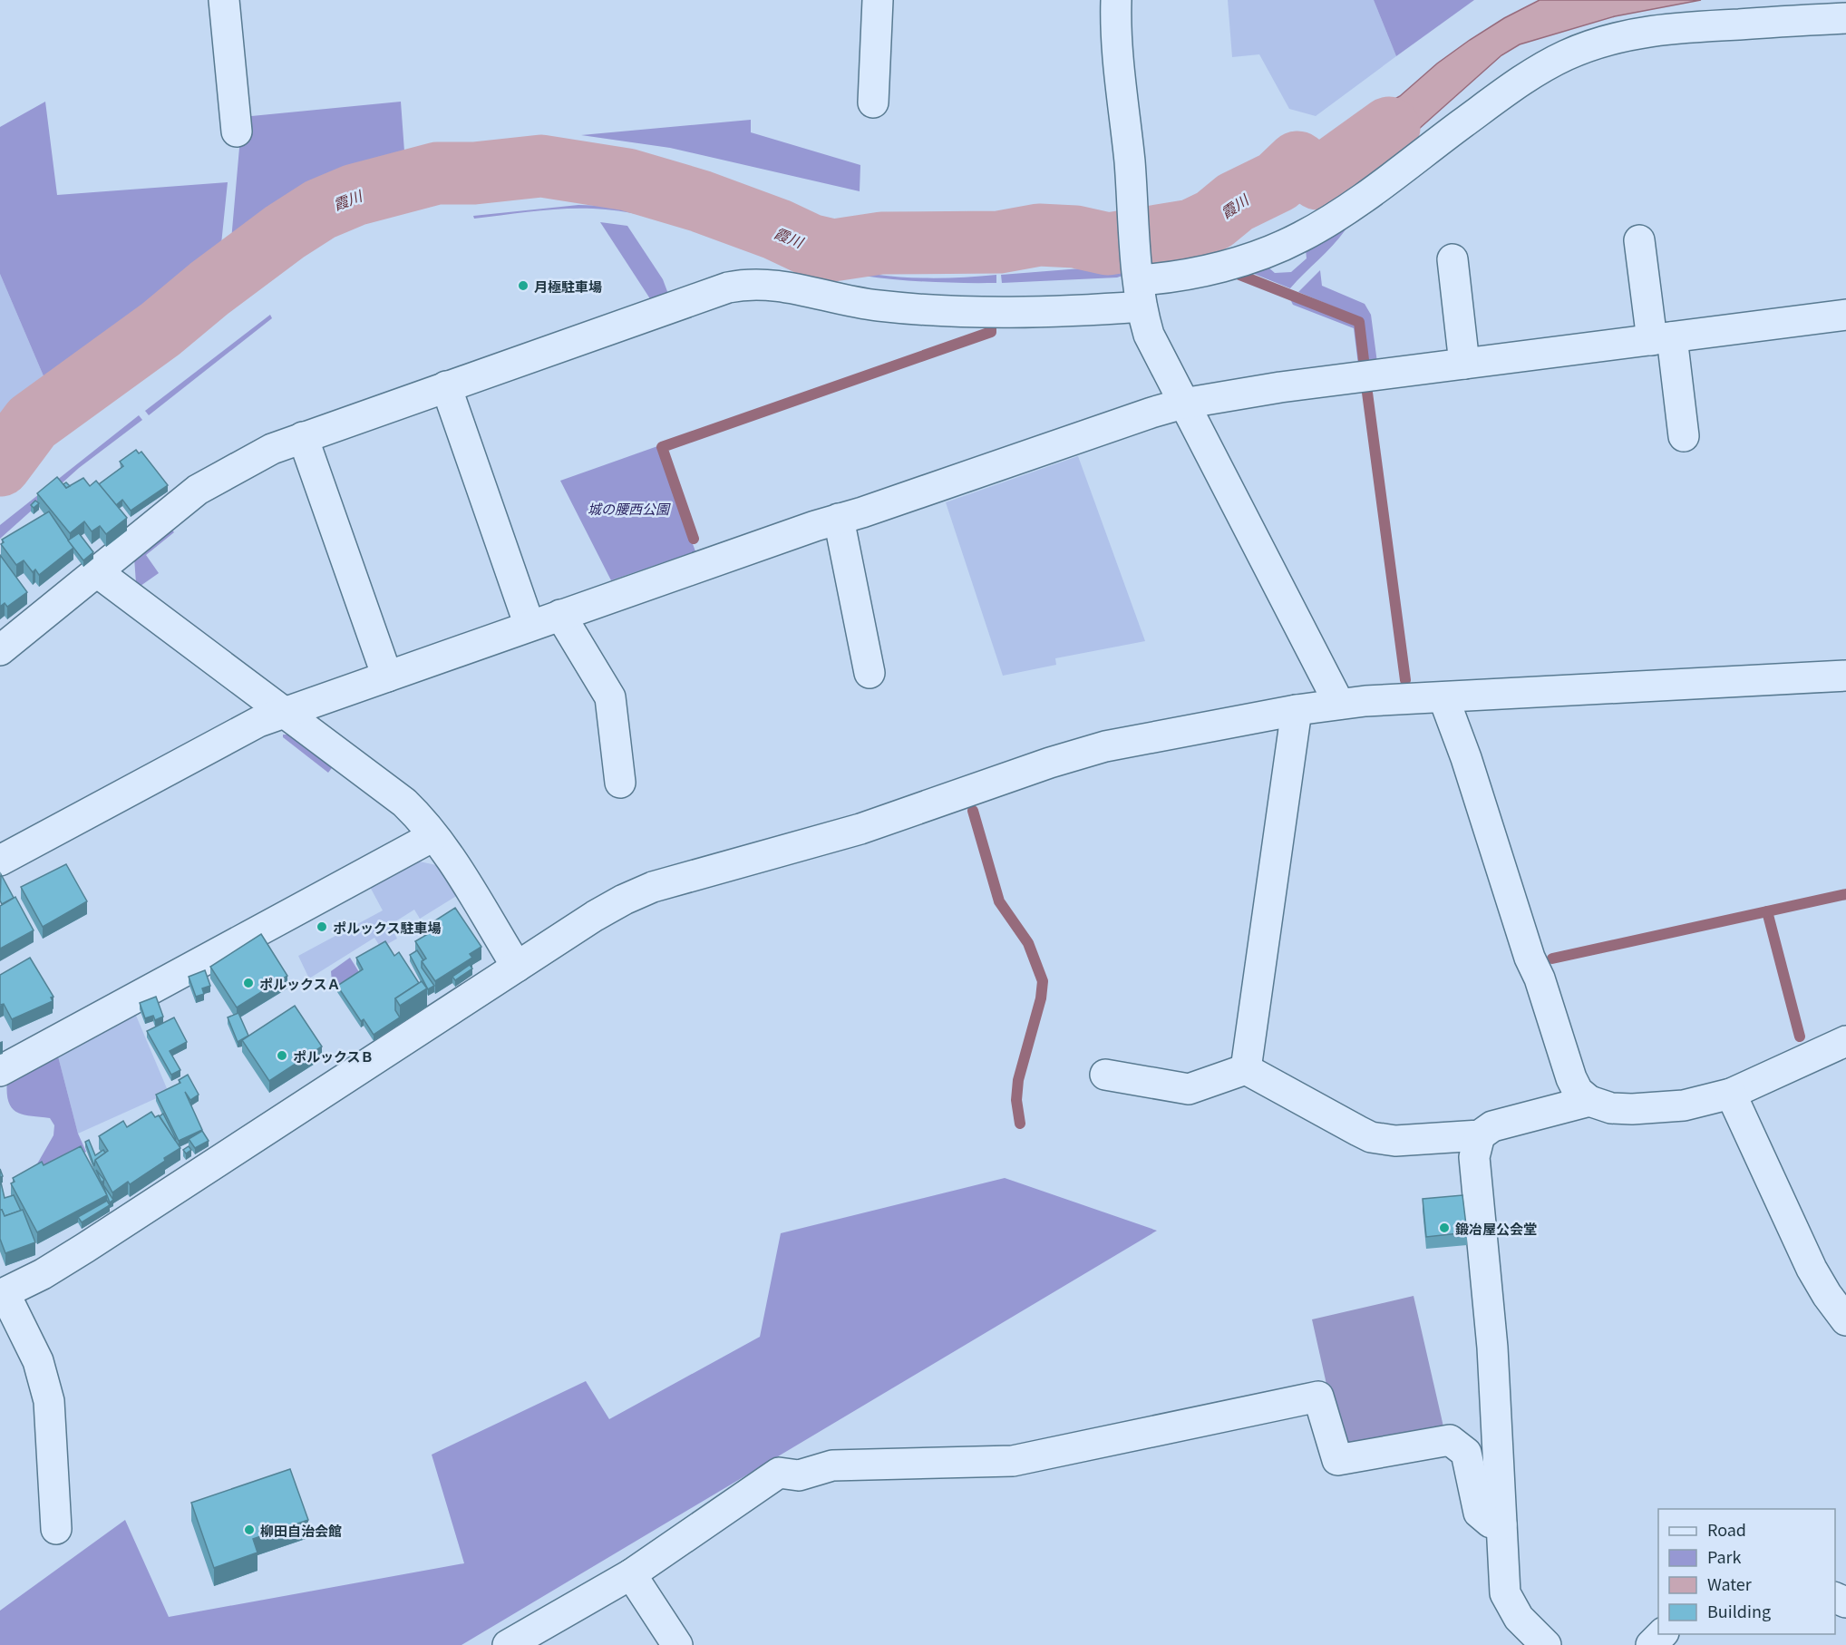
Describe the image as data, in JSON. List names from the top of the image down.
{
  "water": ["霞川"],
  "parks": ["城の腰西公園"],
  "places": [
    "月極駐車場",
    "ポルックス駐車場",
    "ポルックスＡ",
    "ポルックスＢ",
    "鍛冶屋公会堂",
    "柳田自治会館"
  ],
  "legend": [
    "Road",
    "Park",
    "Water",
    "Building"
  ]
}
